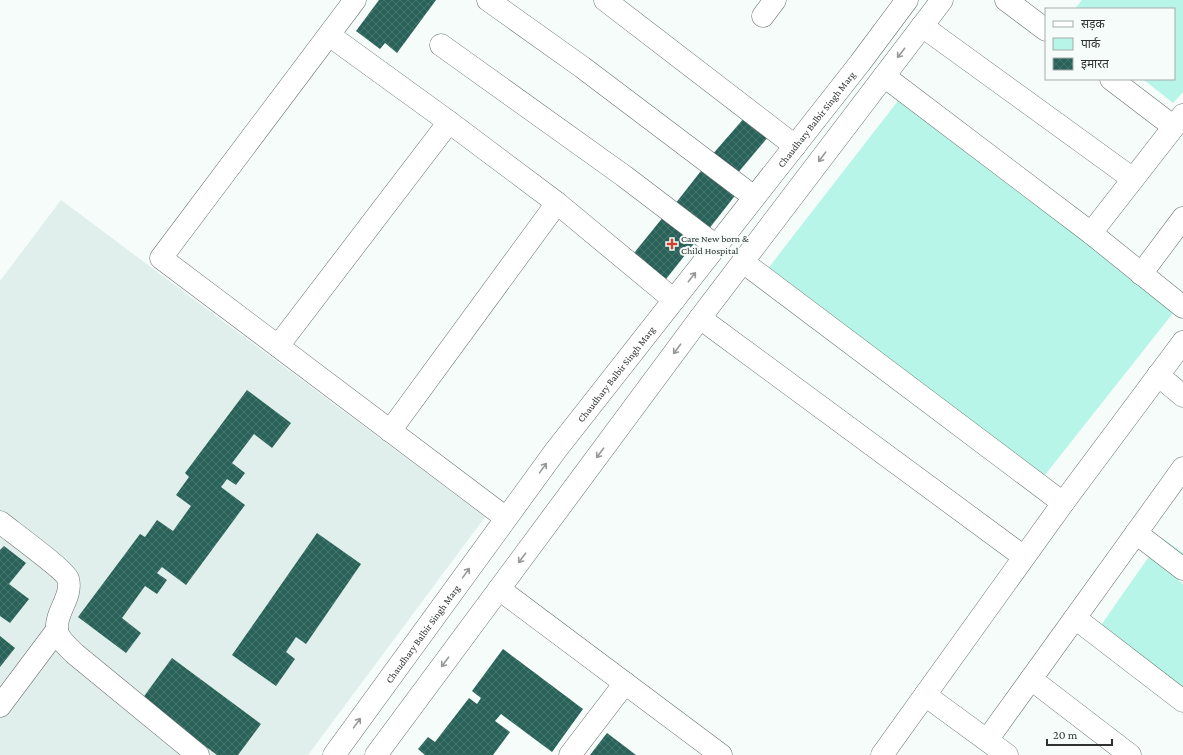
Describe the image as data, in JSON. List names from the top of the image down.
{
  "streets": {
    "street": ["Chaudhary Balbir Singh Marg"]
  },
  "places": {
    "health": ["Care New born & Child Hospital"]
  },
  "legend": ["सड़क", "पार्क", "इमारत"],
  "scale_bar": "20 m"
}
